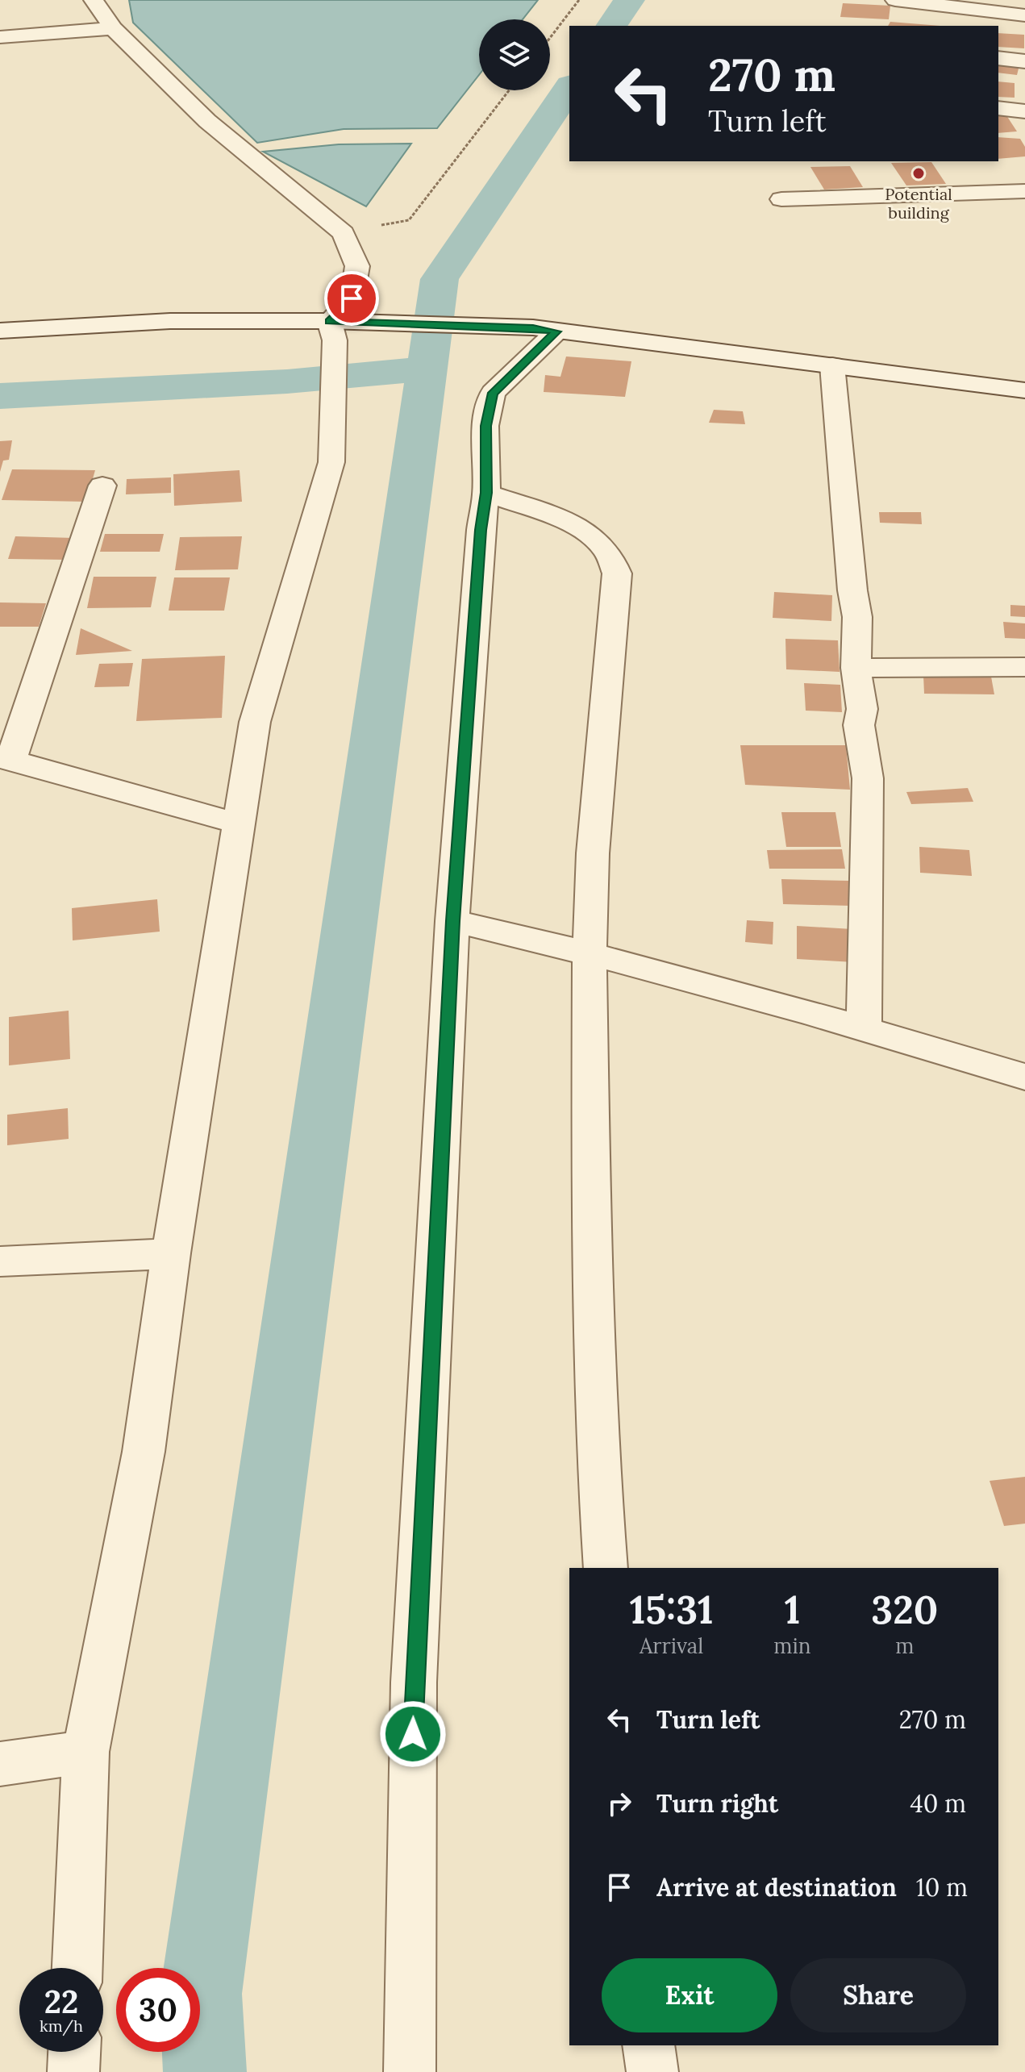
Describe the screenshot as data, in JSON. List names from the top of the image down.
{
  "places": ["Potential building"],
  "page": {
    "turn": ["270 m", "Turn left"],
    "eta": [
      "15:31",
      "Arrival",
      "1",
      "min",
      "320",
      "m"
    ],
    "list": [
      {
        "name": "Turn left",
        "value": "270 m"
      },
      {
        "name": "Turn right",
        "value": "40 m"
      },
      {
        "name": "Arrive at destination",
        "value": "10 m"
      }
    ],
    "buttons": ["Exit", "Share"],
    "speed": "22 km/h",
    "limit": "30"
  }
}
